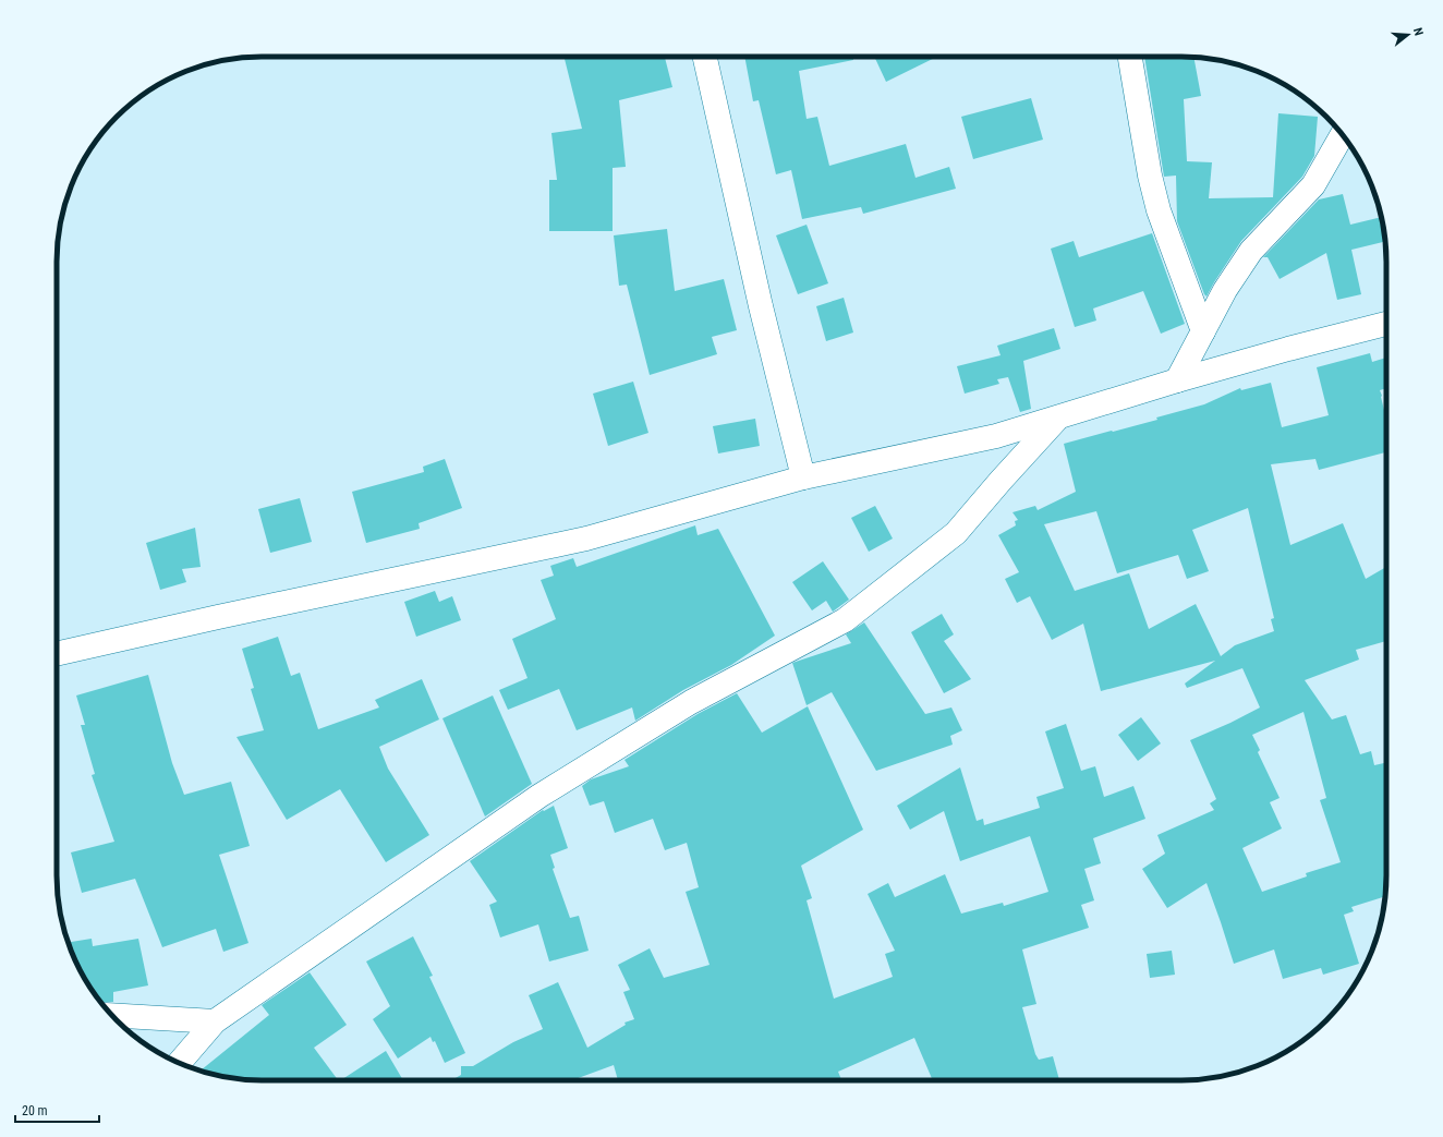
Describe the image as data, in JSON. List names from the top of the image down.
{
  "scale_bar": "20 m",
  "north": "right"
}
